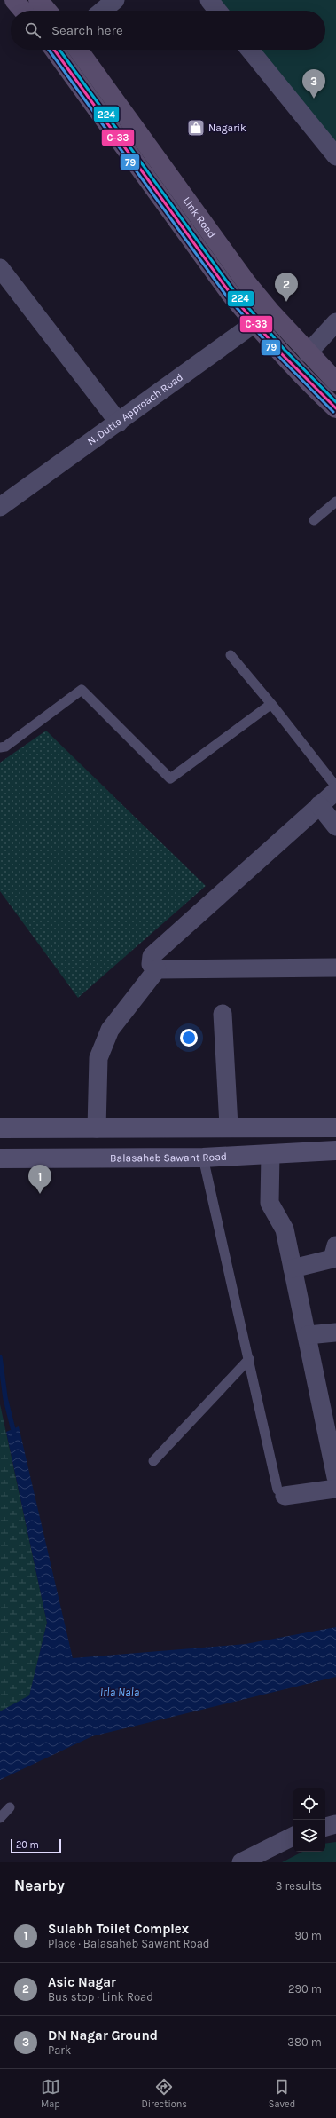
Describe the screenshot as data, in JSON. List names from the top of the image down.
{
  "streets": {
    "main road": ["Link Road", "Balasaheb Sawant Road"],
    "street": ["N. Dutta Approach Road"]
  },
  "crossings": [
    ["Link Road", "N. Dutta Approach Road"]
  ],
  "water": ["Irla Nala"],
  "places": {
    "shop": ["Nagarik"]
  },
  "lines": ["transit line C-33", "transit line 79", "transit line 224"],
  "scale_bar": "20 m",
  "page": {
    "search": "Search here",
    "pins": ["3", "2", "1"],
    "scale": "20 m",
    "heading": ["Nearby", "3 results"],
    "list": [
      {
        "mark": "1",
        "name": "Sulabh Toilet Complex",
        "note": "Place · Balasaheb Sawant Road",
        "value": "90 m"
      },
      {
        "mark": "2",
        "name": "Asic Nagar",
        "note": "Bus stop · Link Road",
        "value": "290 m"
      },
      {
        "mark": "3",
        "name": "DN Nagar Ground",
        "note": "Park",
        "value": "380 m"
      }
    ],
    "nav": ["Map", "Directions", "Saved"]
  }
}
